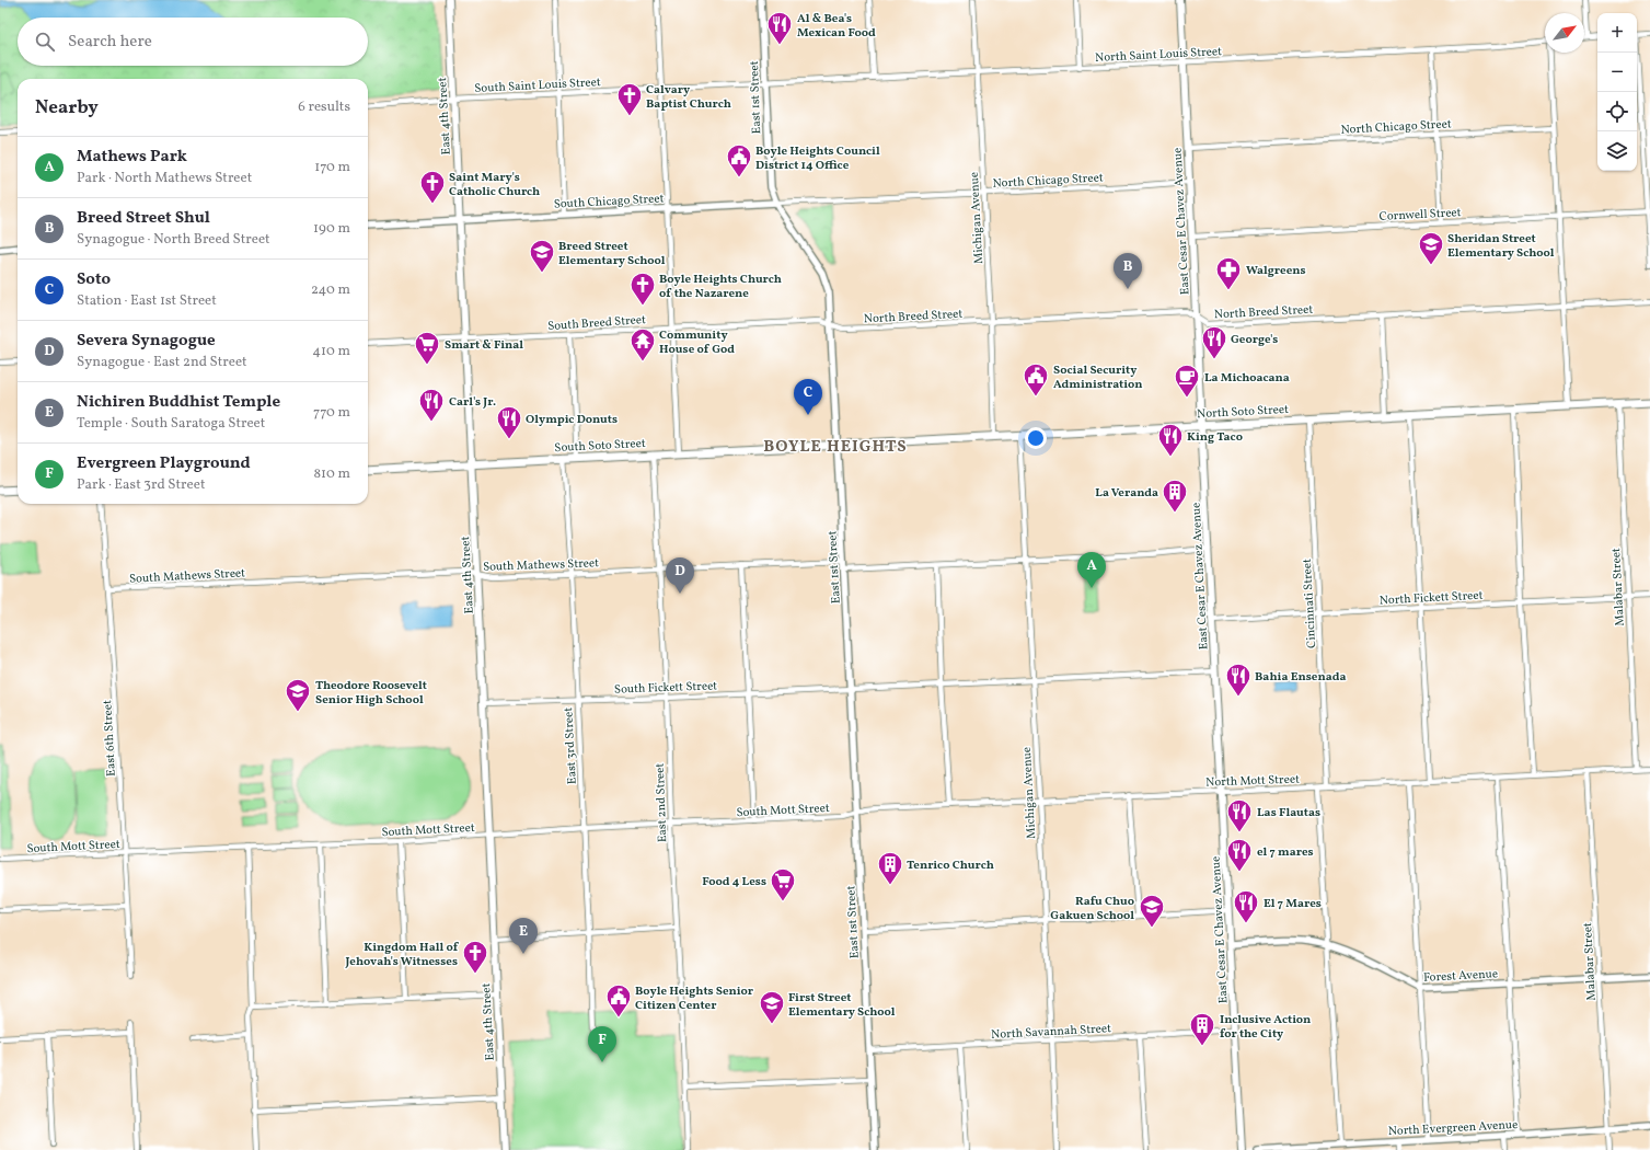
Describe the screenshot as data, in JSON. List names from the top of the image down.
{
  "streets": {
    "main road": [
      "East 4th Street",
      "East Cesar E Chavez Avenue",
      "North Soto Street",
      "South Soto Street"
    ],
    "street": [
      "North Saint Louis Street",
      "South Saint Louis Street",
      "East 1st Street",
      "North Chicago Street",
      "South Chicago Street",
      "Cornwell Street",
      "Michigan Avenue",
      "North Breed Street",
      "South Breed Street",
      "South Mathews Street",
      "Malabar Street",
      "North Fickett Street",
      "Cincinnati Street",
      "South Fickett Street",
      "East 6th Street",
      "East 3rd Street",
      "North Mott Street",
      "East 2nd Street",
      "South Mott Street",
      "Forest Avenue",
      "North Savannah Street",
      "North Evergreen Avenue"
    ]
  },
  "crossings": [
    ["North Saint Louis Street", "South Saint Louis Street"],
    ["North Saint Louis Street", "East 1st Street"],
    ["North Saint Louis Street", "Michigan Avenue"],
    ["North Saint Louis Street", "East Cesar E Chavez Avenue"],
    ["South Saint Louis Street", "East 1st Street"],
    ["South Saint Louis Street", "East 4th Street"],
    ["East 1st Street", "North Chicago Street"],
    ["East 1st Street", "South Chicago Street"],
    ["East 1st Street", "North Breed Street"],
    ["East 1st Street", "South Breed Street"],
    ["East 1st Street", "North Soto Street"],
    ["East 1st Street", "South Soto Street"],
    ["East 1st Street", "South Mathews Street"],
    ["East 1st Street", "South Fickett Street"],
    ["East 1st Street", "North Mott Street"],
    ["East 1st Street", "South Mott Street"],
    ["East 1st Street", "North Savannah Street"],
    ["East 4th Street", "South Chicago Street"],
    ["East 4th Street", "South Breed Street"],
    ["East 4th Street", "South Soto Street"],
    ["East 4th Street", "South Mathews Street"],
    ["East 4th Street", "South Fickett Street"],
    ["East 4th Street", "South Mott Street"],
    ["North Chicago Street", "South Chicago Street"],
    ["North Chicago Street", "Michigan Avenue"],
    ["North Chicago Street", "East Cesar E Chavez Avenue"],
    ["Cornwell Street", "East Cesar E Chavez Avenue"],
    ["Michigan Avenue", "North Breed Street"],
    ["Michigan Avenue", "North Soto Street"],
    ["Michigan Avenue", "North Mott Street"],
    ["Michigan Avenue", "North Savannah Street"],
    ["East Cesar E Chavez Avenue", "North Breed Street"],
    ["East Cesar E Chavez Avenue", "North Soto Street"],
    ["East Cesar E Chavez Avenue", "North Fickett Street"],
    ["East Cesar E Chavez Avenue", "North Mott Street"],
    ["East Cesar E Chavez Avenue", "Forest Avenue"],
    ["East Cesar E Chavez Avenue", "North Savannah Street"],
    ["North Breed Street", "South Breed Street"],
    ["North Soto Street", "South Soto Street"],
    ["North Soto Street", "Malabar Street"],
    ["North Soto Street", "Cincinnati Street"],
    ["South Soto Street", "East 3rd Street"],
    ["South Soto Street", "East 2nd Street"],
    ["South Mathews Street", "East 6th Street"],
    ["South Mathews Street", "East 3rd Street"],
    ["South Mathews Street", "East 2nd Street"],
    ["Malabar Street", "North Fickett Street"],
    ["Malabar Street", "North Mott Street"],
    ["Malabar Street", "Forest Avenue"],
    ["Malabar Street", "North Evergreen Avenue"],
    ["North Fickett Street", "Cincinnati Street"],
    ["Cincinnati Street", "North Mott Street"],
    ["South Fickett Street", "East 3rd Street"],
    ["South Fickett Street", "East 2nd Street"],
    ["East 6th Street", "South Mott Street"],
    ["East 3rd Street", "South Mott Street"],
    ["North Mott Street", "South Mott Street"],
    ["East 2nd Street", "South Mott Street"]
  ],
  "districts": ["BOYLE HEIGHTS"],
  "places": {
    "restaurant": [
      "Al & Bea's Mexican Food",
      "George's",
      "Carl's Jr.",
      "Olympic Donuts",
      "King Taco",
      "Bahia Ensenada",
      "Las Flautas",
      "el 7 mares",
      "El 7 Mares"
    ],
    "church": [
      "Calvary Baptist Church",
      "Saint Mary's Catholic Church",
      "Boyle Heights Church of the Nazarene",
      "Kingdom Hall of Jehovah's Witnesses"
    ],
    "public building": ["Boyle Heights Council District 14 Office", "Social Security Administration", "Boyle Heights Senior Citizen Center"],
    "school or university": [
      "Sheridan Street Elementary School",
      "Breed Street Elementary School",
      "Theodore Roosevelt Senior High School",
      "Rafu Chuo Gakuen School",
      "First Street Elementary School"
    ],
    "pharmacy": ["Walgreens"],
    "temple": ["Community House of God"],
    "supermarket": ["Smart & Final", "Food 4 Less"],
    "cafe": ["La Michoacana"],
    "building": ["La Veranda", "Tenrico Church", "Inclusive Action for the City"]
  },
  "north": "top right",
  "page": {
    "map_buttons": ["+", "−"],
    "search": "Search here",
    "heading": ["Nearby", "6 results"],
    "list": [
      {
        "mark": "A",
        "name": "Mathews Park",
        "note": "Park · North Mathews Street",
        "value": "170 m"
      },
      {
        "mark": "B",
        "name": "Breed Street Shul",
        "note": "Synagogue · North Breed Street",
        "value": "190 m"
      },
      {
        "mark": "C",
        "name": "Soto",
        "note": "Station · East 1st Street",
        "value": "240 m"
      },
      {
        "mark": "D",
        "name": "Severa Synagogue",
        "note": "Synagogue · East 2nd Street",
        "value": "410 m"
      },
      {
        "mark": "E",
        "name": "Nichiren Buddhist Temple",
        "note": "Temple · South Saratoga Street",
        "value": "770 m"
      },
      {
        "mark": "F",
        "name": "Evergreen Playground",
        "note": "Park · East 3rd Street",
        "value": "810 m"
      }
    ],
    "pins": [
      "B",
      "C",
      "A",
      "D",
      "E",
      "F"
    ]
  }
}
